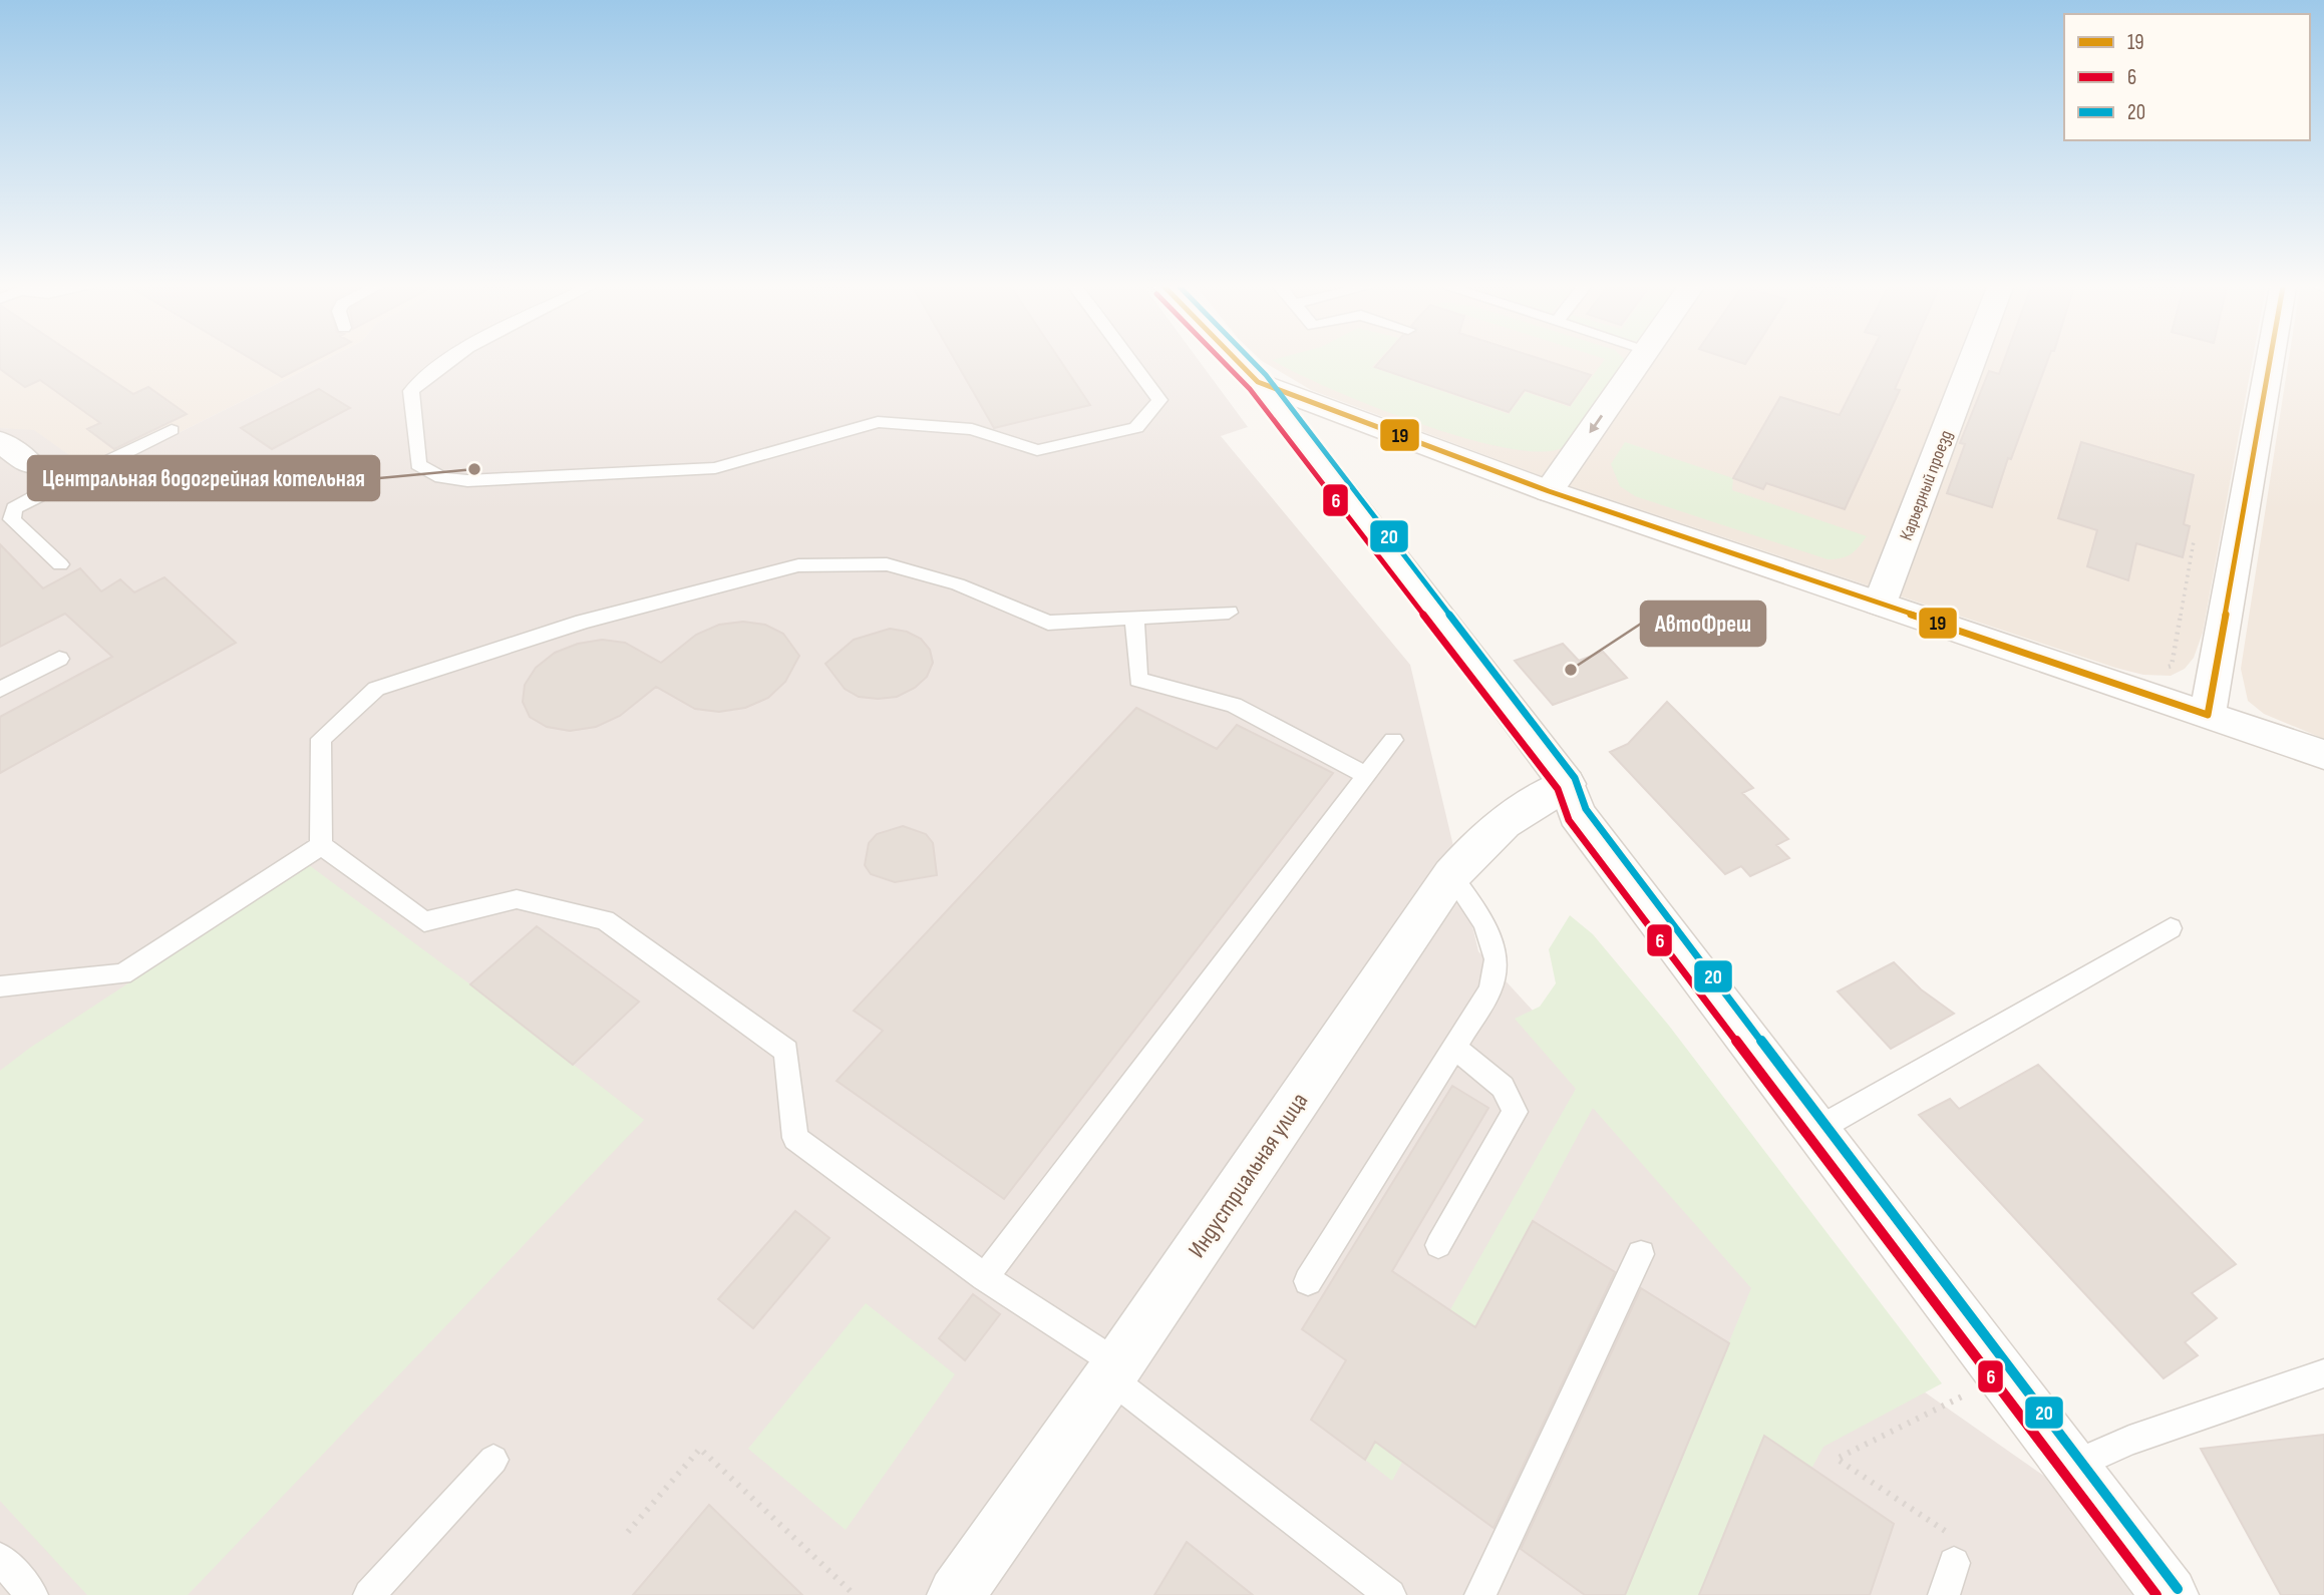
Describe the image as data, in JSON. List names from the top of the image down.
{
  "streets": {
    "street": ["Карьерный проезд", "Индустриальная улица"]
  },
  "places": ["Центральная водогрейная котельная", "АвтоФреш"],
  "lines": ["transit line 19", "transit line 6", "transit line 20"],
  "legend": ["19", "6", "20"]
}
